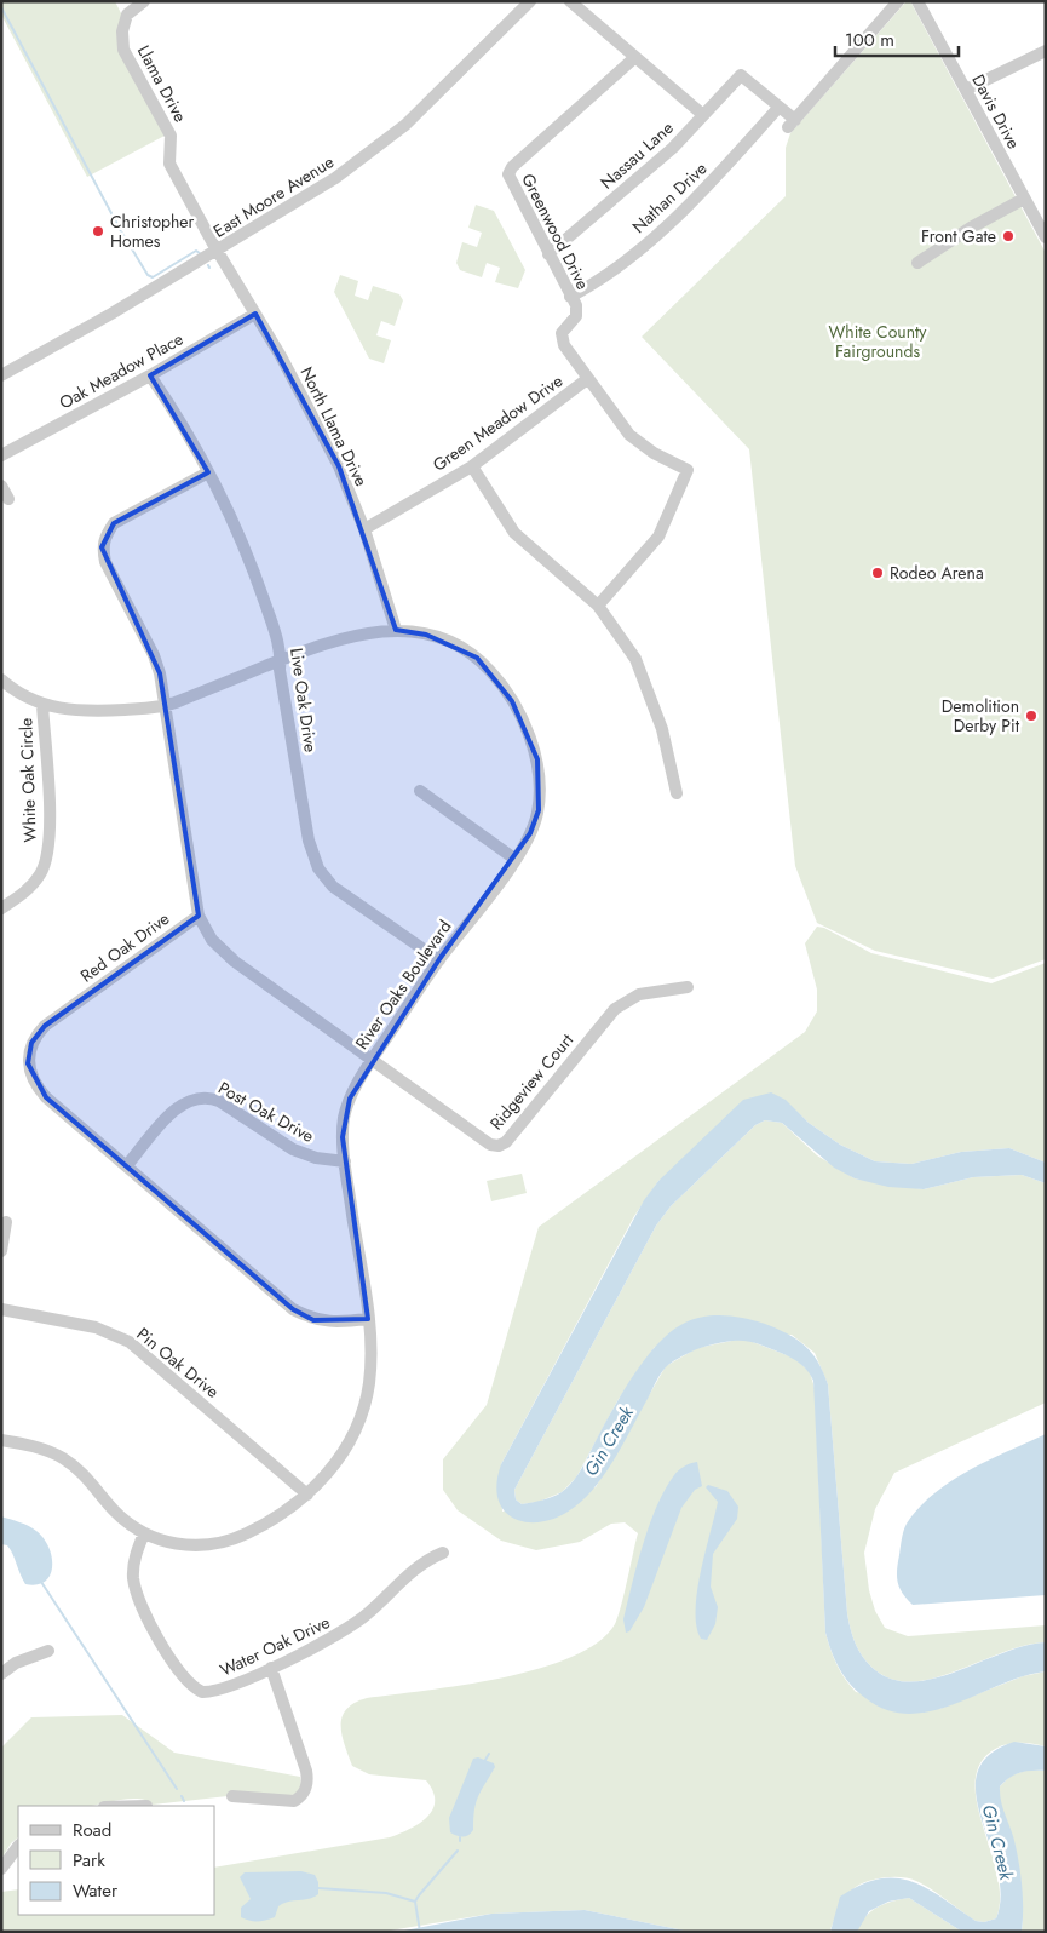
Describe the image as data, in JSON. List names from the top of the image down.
{
  "streets": {
    "street": [
      "Llama Drive",
      "Davis Drive",
      "Nassau Lane",
      "East Moore Avenue",
      "Nathan Drive",
      "Greenwood Drive",
      "Oak Meadow Place",
      "Green Meadow Drive",
      "North Llama Drive",
      "Live Oak Drive",
      "White Oak Circle",
      "Red Oak Drive",
      "River Oaks Boulevard",
      "Ridgeview Court",
      "Post Oak Drive",
      "Pin Oak Drive",
      "Water Oak Drive"
    ]
  },
  "crossings": [
    ["Llama Drive", "East Moore Avenue"],
    ["Llama Drive", "North Llama Drive"],
    ["Nassau Lane", "Nathan Drive"],
    ["Nassau Lane", "Greenwood Drive"],
    ["East Moore Avenue", "North Llama Drive"],
    ["Nathan Drive", "Greenwood Drive"],
    ["Greenwood Drive", "Green Meadow Drive"],
    ["Oak Meadow Place", "North Llama Drive"],
    ["Oak Meadow Place", "Live Oak Drive"],
    ["Green Meadow Drive", "North Llama Drive"],
    ["North Llama Drive", "River Oaks Boulevard"],
    ["Live Oak Drive", "River Oaks Boulevard"],
    ["White Oak Circle", "River Oaks Boulevard"],
    ["Red Oak Drive", "River Oaks Boulevard"],
    ["Red Oak Drive", "Post Oak Drive"],
    ["River Oaks Boulevard", "Ridgeview Court"],
    ["River Oaks Boulevard", "Post Oak Drive"],
    ["River Oaks Boulevard", "Pin Oak Drive"],
    ["River Oaks Boulevard", "Water Oak Drive"]
  ],
  "water": ["Gin Creek"],
  "parks": ["White County Fairgrounds"],
  "places": [
    "Christopher Homes",
    "Front Gate",
    "Rodeo Arena",
    "Demolition Derby Pit"
  ],
  "legend": ["Road", "Park", "Water"],
  "scale_bar": "100 m"
}
